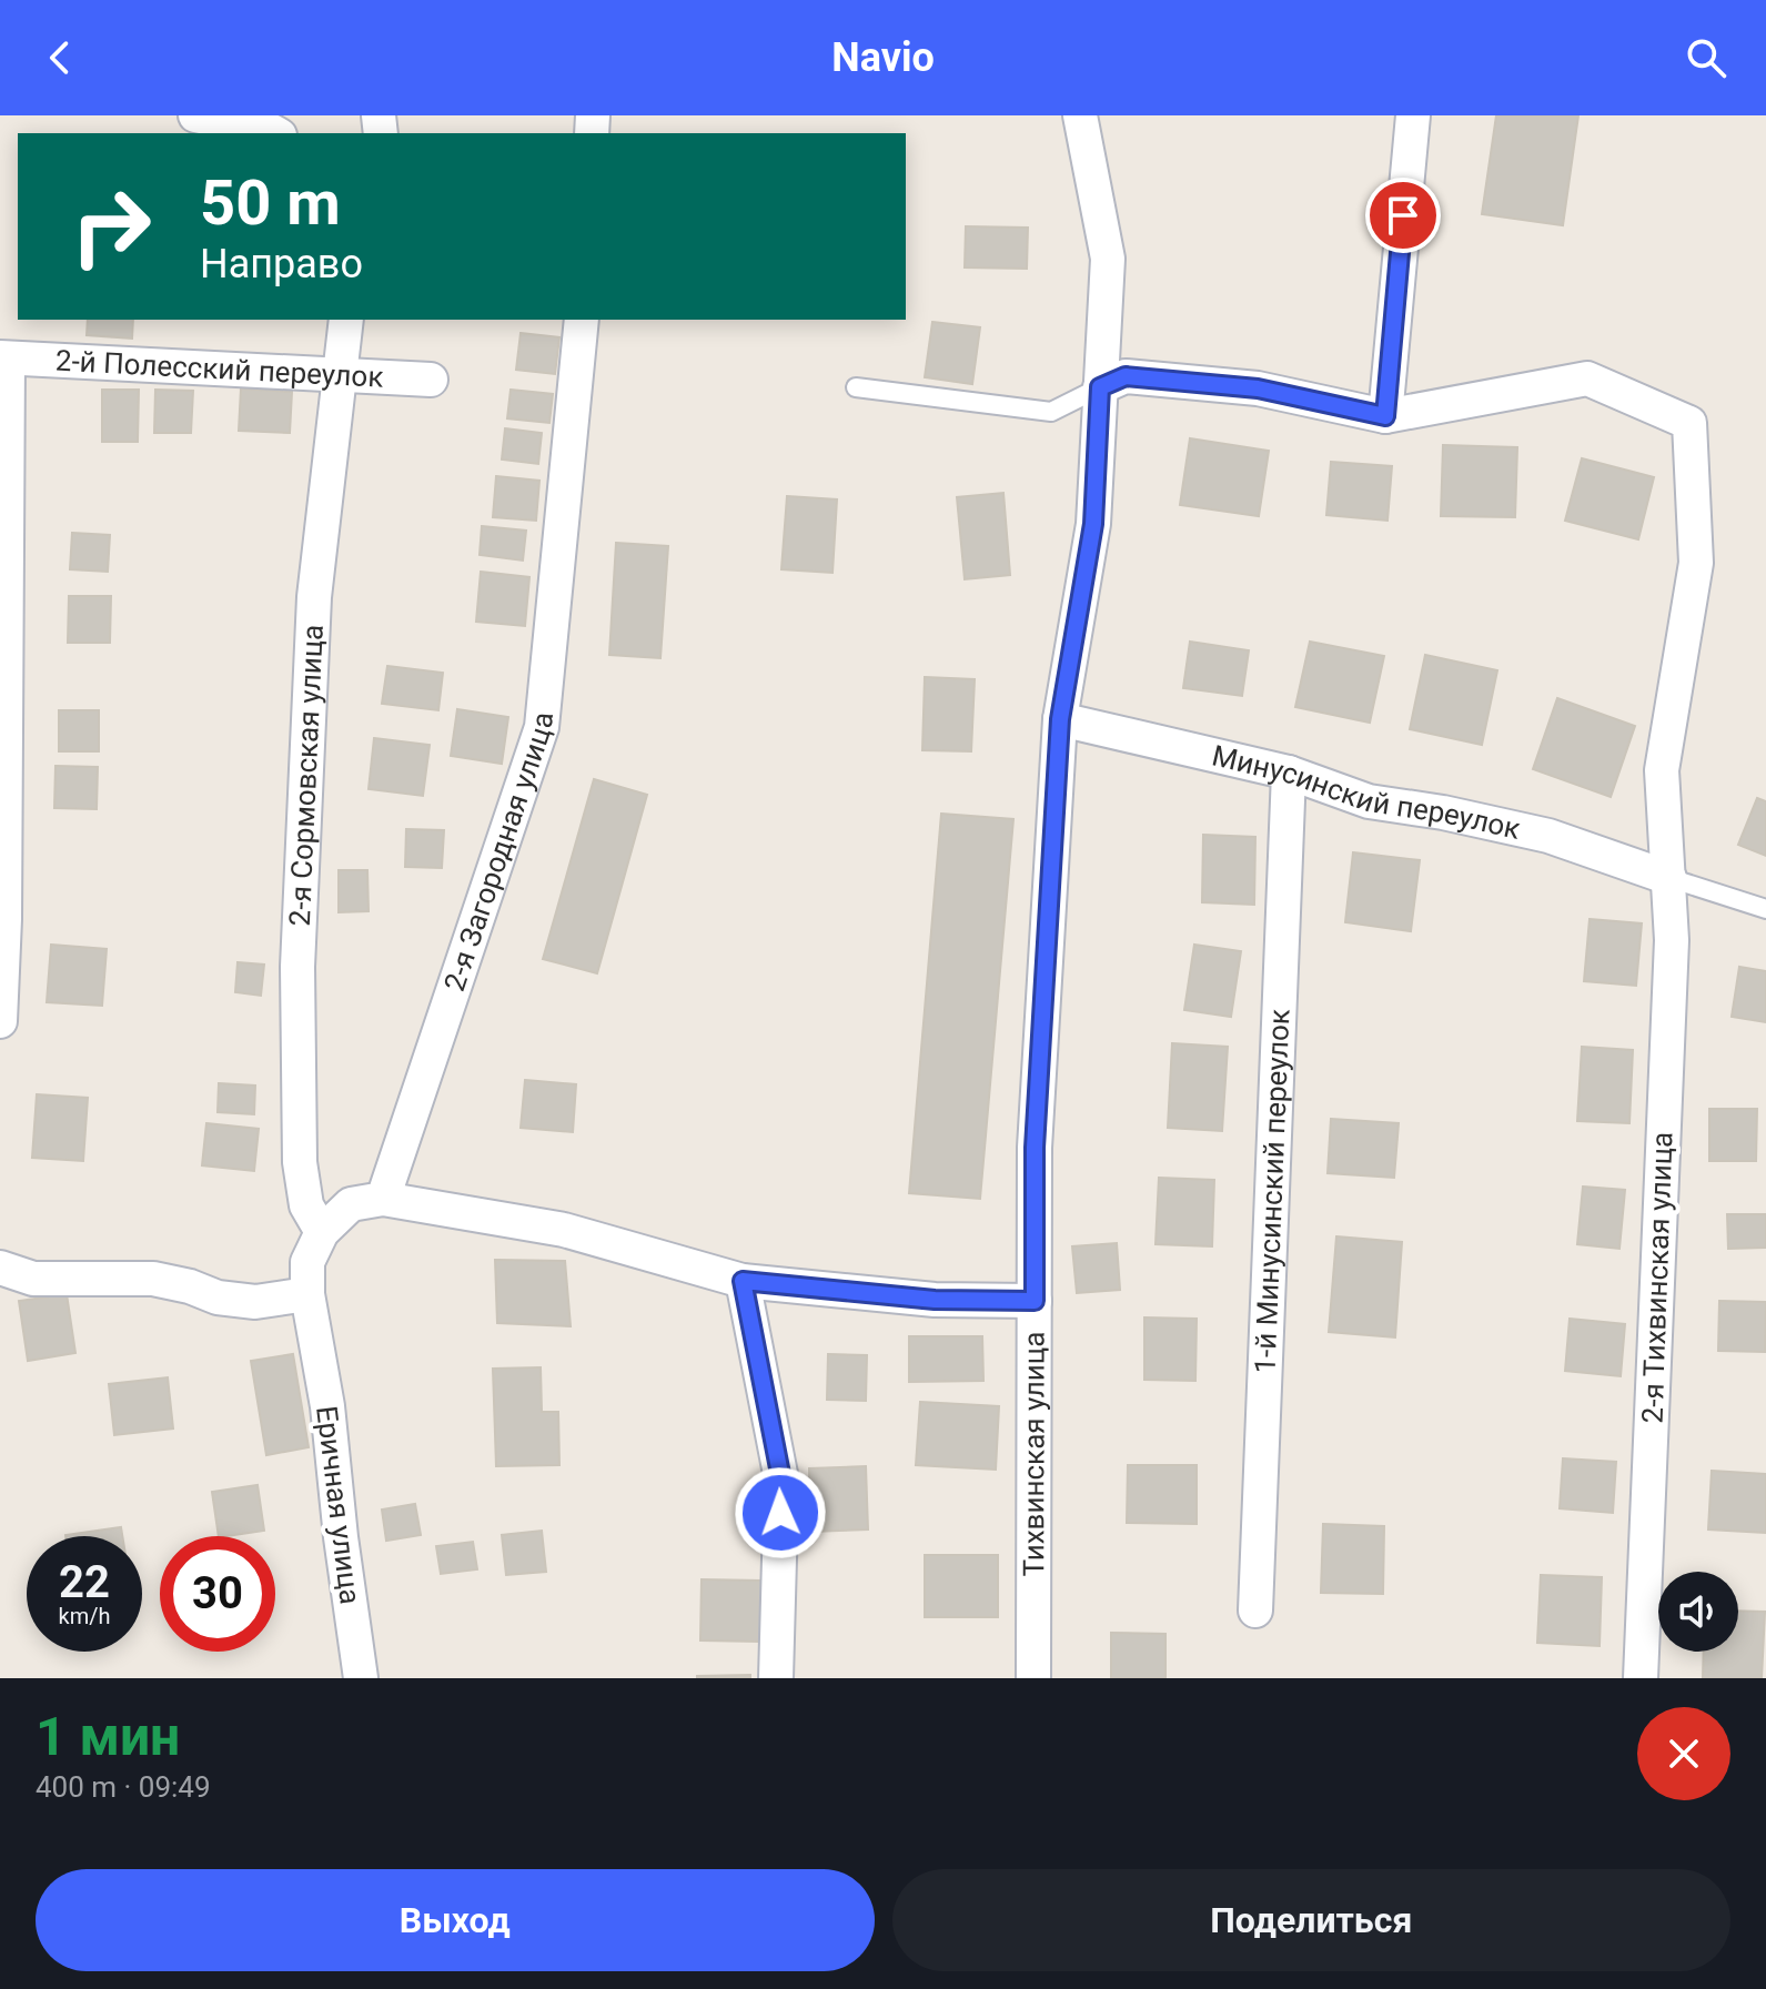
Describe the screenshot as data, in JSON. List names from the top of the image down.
{
  "streets": {
    "street": [
      "2-й Полесский переулок",
      "2-я Сормовская улица",
      "Минусинский переулок",
      "2-я Загородная улица",
      "1-й Минусинский переулок",
      "2-я Тихвинская улица",
      "Тихвинская улица",
      "Еричная улица"
    ]
  },
  "crossings": [
    ["2-й Полесский переулок", "2-я Сормовская улица"],
    ["Минусинский переулок", "1-й Минусинский переулок"],
    ["Минусинский переулок", "2-я Тихвинская улица"],
    ["Минусинский переулок", "Тихвинская улица"]
  ],
  "page": {
    "header": "Navio",
    "turn": ["50 m", "Направо"],
    "speed": "22 km/h",
    "limit": "30",
    "heading": ["1 мин", "400 m · 09:49"],
    "buttons": ["Выход", "Поделиться"]
  }
}
